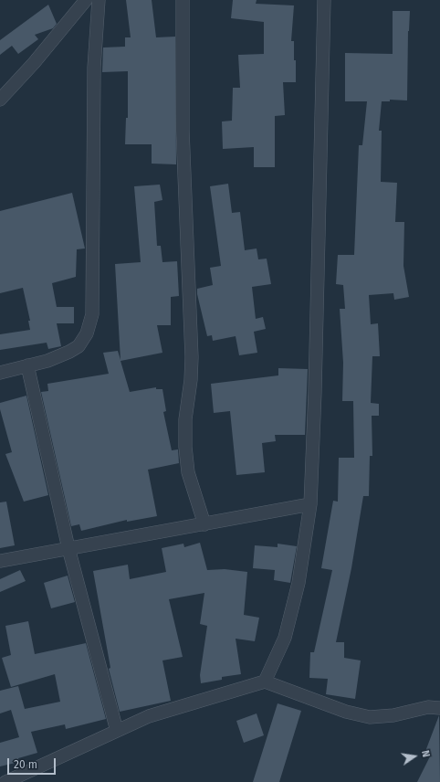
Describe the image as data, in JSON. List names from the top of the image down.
{
  "scale_bar": "20 m",
  "north": "right"
}
